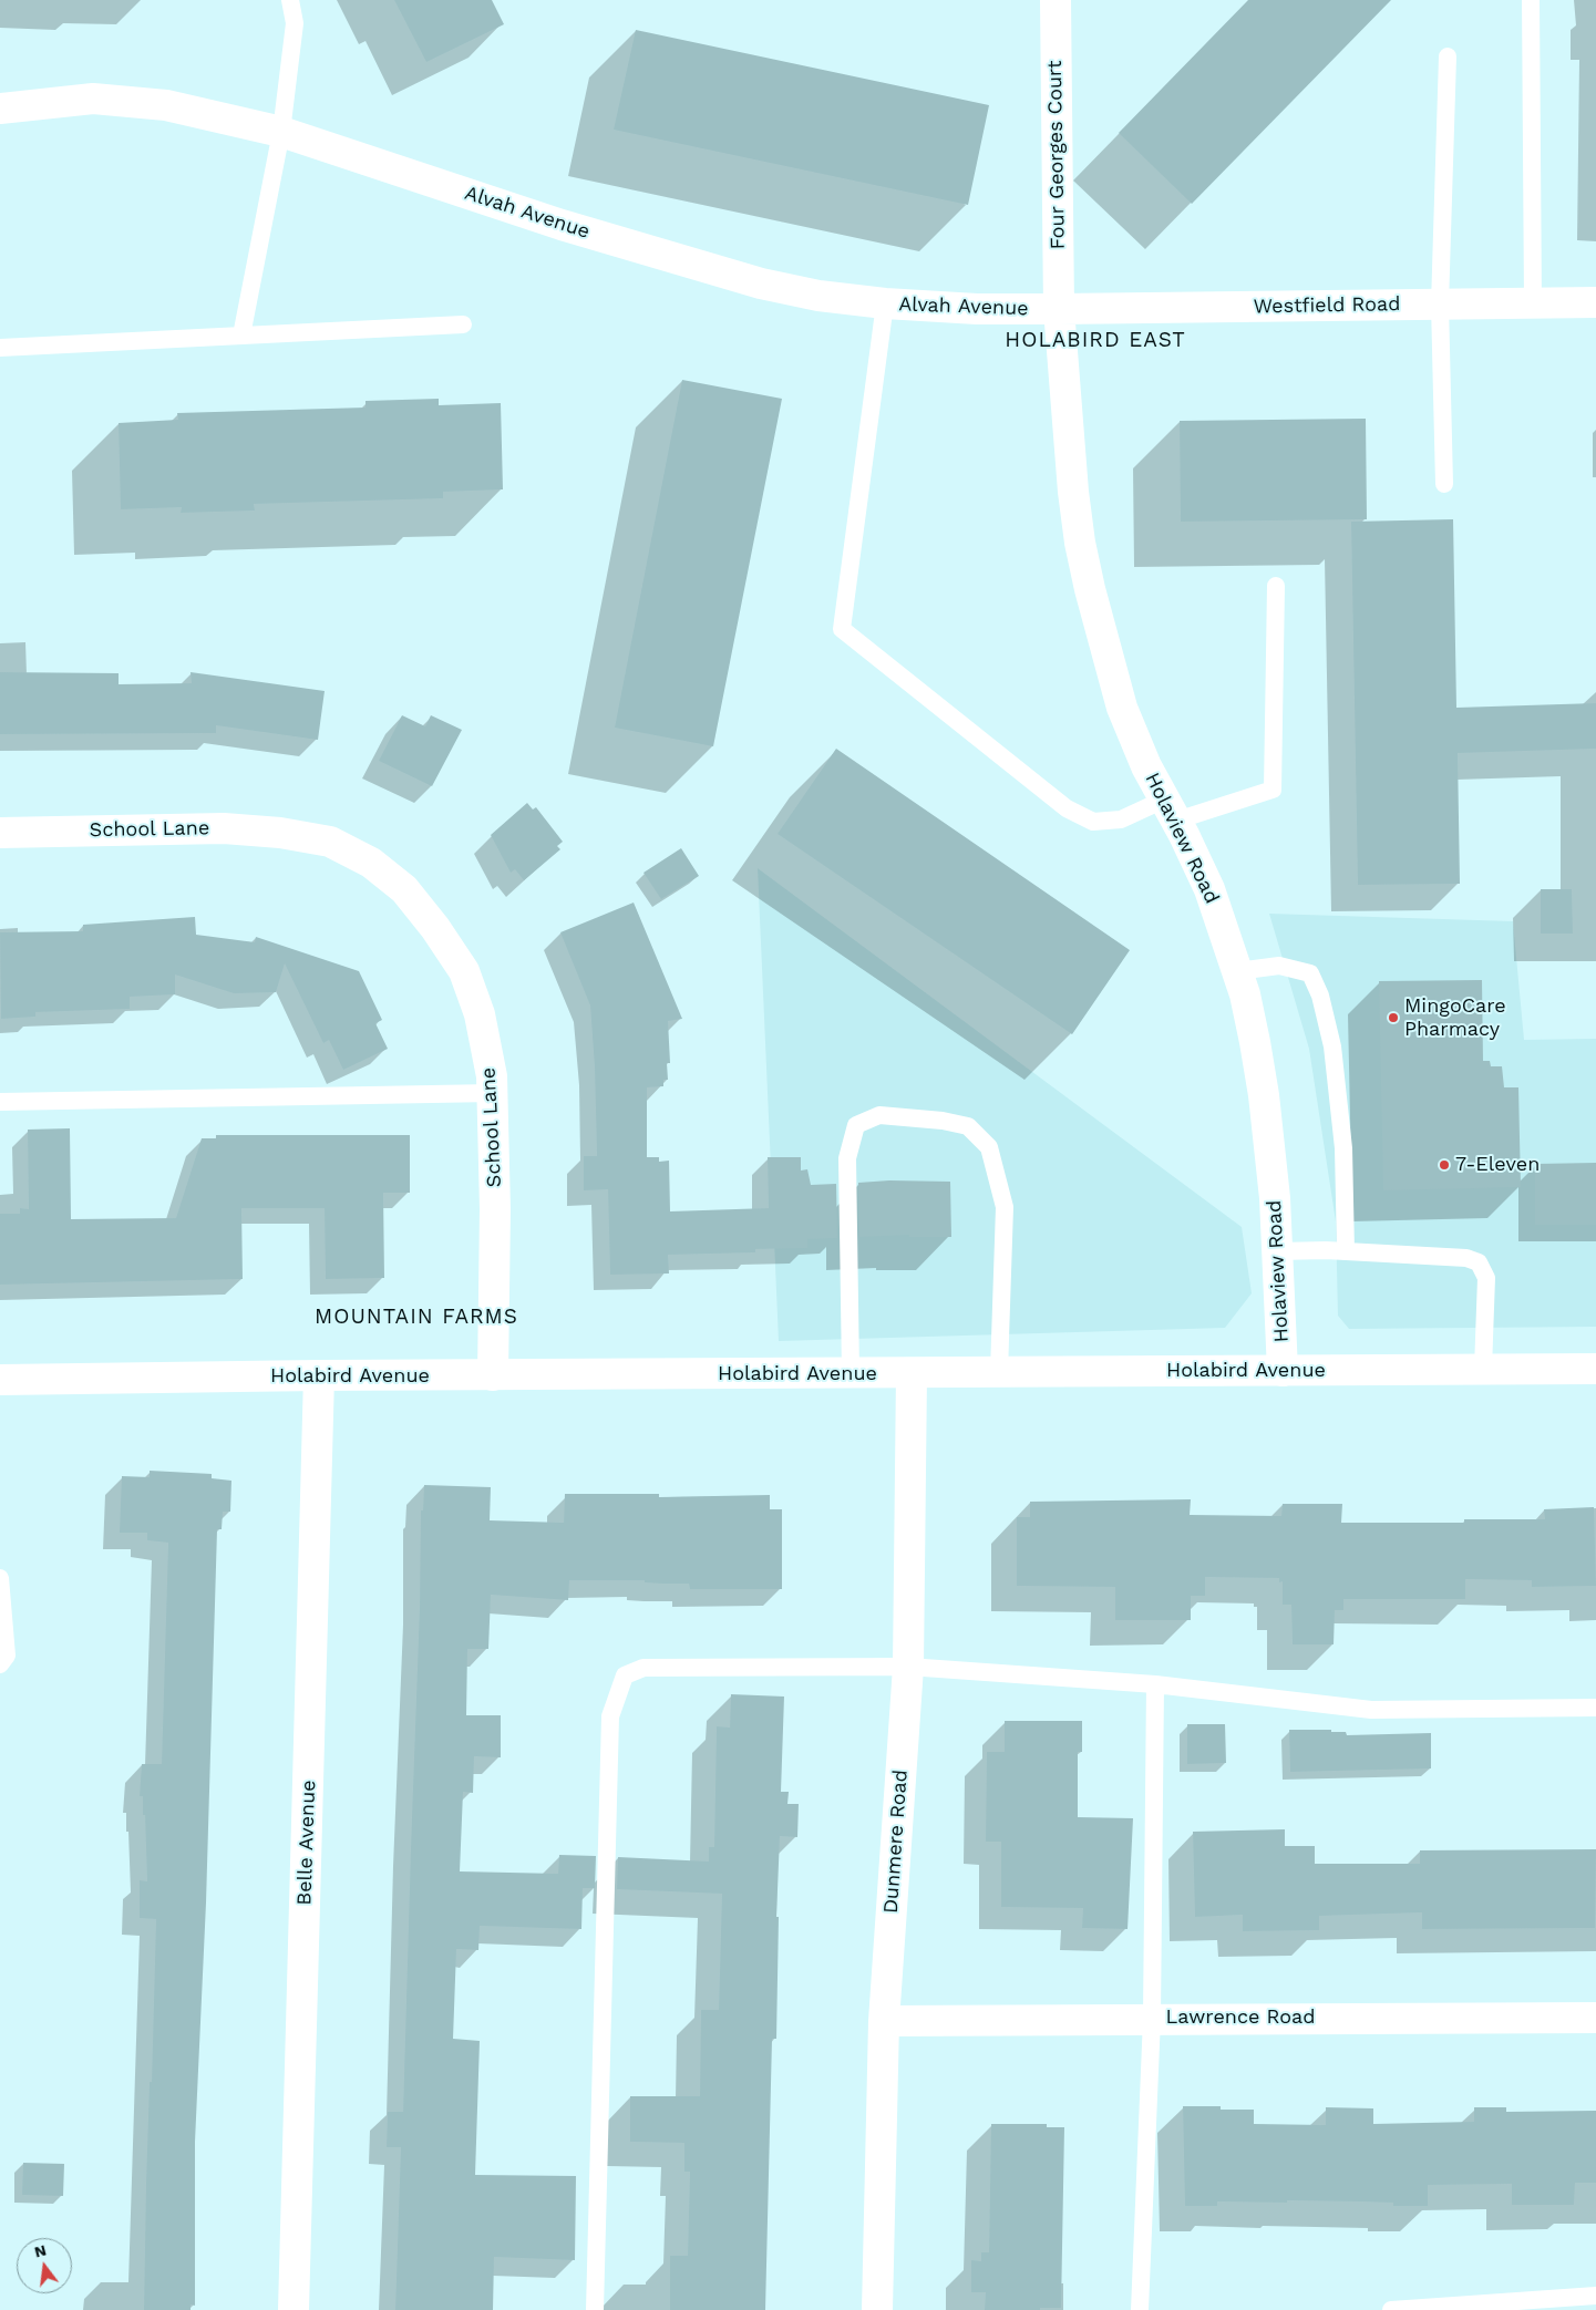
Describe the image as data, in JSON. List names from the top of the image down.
{
  "streets": {
    "street": [
      "Four Georges Court",
      "Alvah Avenue",
      "Westfield Road",
      "School Lane",
      "Holaview Road",
      "Holabird Avenue",
      "Dunmere Road",
      "Belle Avenue",
      "Lawrence Road"
    ]
  },
  "crossings": [
    ["Four Georges Court", "Alvah Avenue"],
    ["Four Georges Court", "Westfield Road"],
    ["Four Georges Court", "Holaview Road"],
    ["Alvah Avenue", "Westfield Road"],
    ["Alvah Avenue", "Holaview Road"],
    ["Westfield Road", "Holaview Road"],
    ["School Lane", "Holabird Avenue"],
    ["Holaview Road", "Holabird Avenue"],
    ["Holabird Avenue", "Dunmere Road"],
    ["Holabird Avenue", "Belle Avenue"],
    ["Dunmere Road", "Lawrence Road"]
  ],
  "districts": ["HOLABIRD EAST", "MOUNTAIN FARMS"],
  "places": ["MingoCare Pharmacy", "7-Eleven"],
  "north": "top"
}
